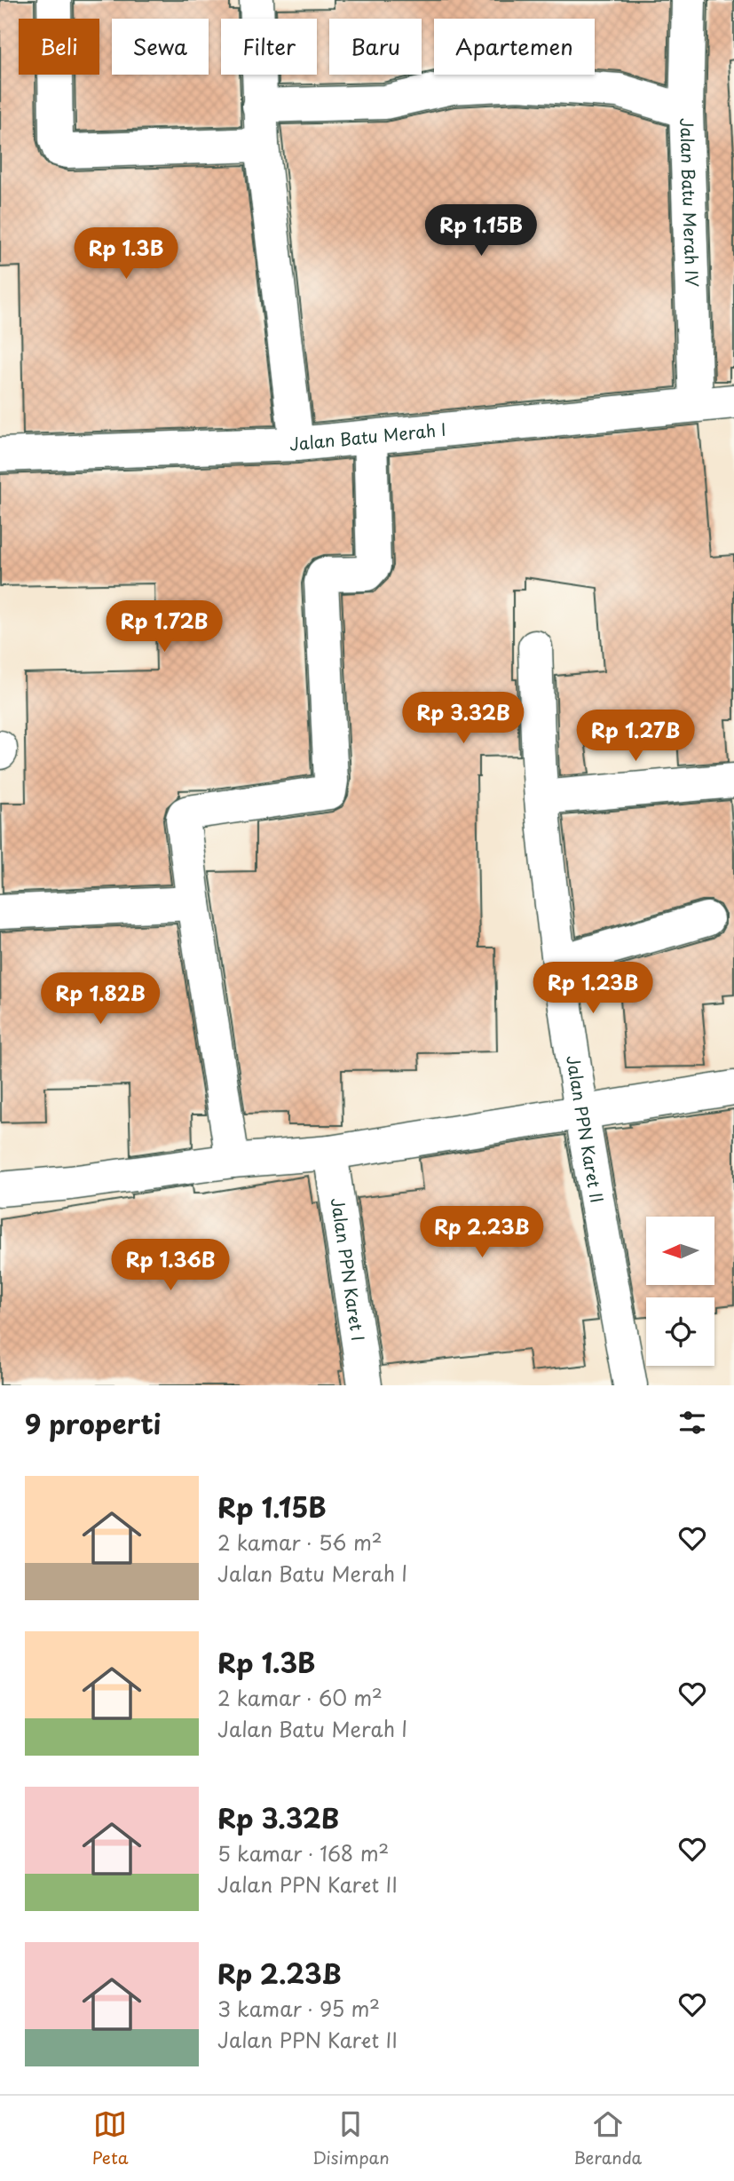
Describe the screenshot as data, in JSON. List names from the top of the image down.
{
  "streets": {
    "street": [
      "Jalan Batu Merah IV",
      "Jalan Batu Merah I",
      "Jalan PPN Karet II",
      "Jalan PPN Karet I"
    ]
  },
  "crossings": [
    ["Jalan Batu Merah IV", "Jalan Batu Merah I"]
  ],
  "north": "left",
  "page": {
    "chip": [
      "Beli",
      "Sewa",
      "Filter",
      "Baru",
      "Apartemen"
    ],
    "price": [
      "Rp 1.15B",
      "Rp 1.3B",
      "Rp 1.72B",
      "Rp 3.32B",
      "Rp 1.27B",
      "Rp 1.23B",
      "Rp 1.82B",
      "Rp 2.23B",
      "Rp 1.36B"
    ],
    "heading": "9 properti",
    "list": [
      {
        "name": "Rp 1.15B",
        "note": "2 kamar · 56 m² · Jalan Batu Merah I"
      },
      {
        "name": "Rp 1.3B",
        "note": "2 kamar · 60 m² · Jalan Batu Merah I"
      },
      {
        "name": "Rp 3.32B",
        "note": "5 kamar · 168 m² · Jalan PPN Karet II"
      },
      {
        "name": "Rp 2.23B",
        "note": "3 kamar · 95 m² · Jalan PPN Karet II"
      }
    ],
    "tabs": ["Peta", "Disimpan", "Beranda"]
  }
}
